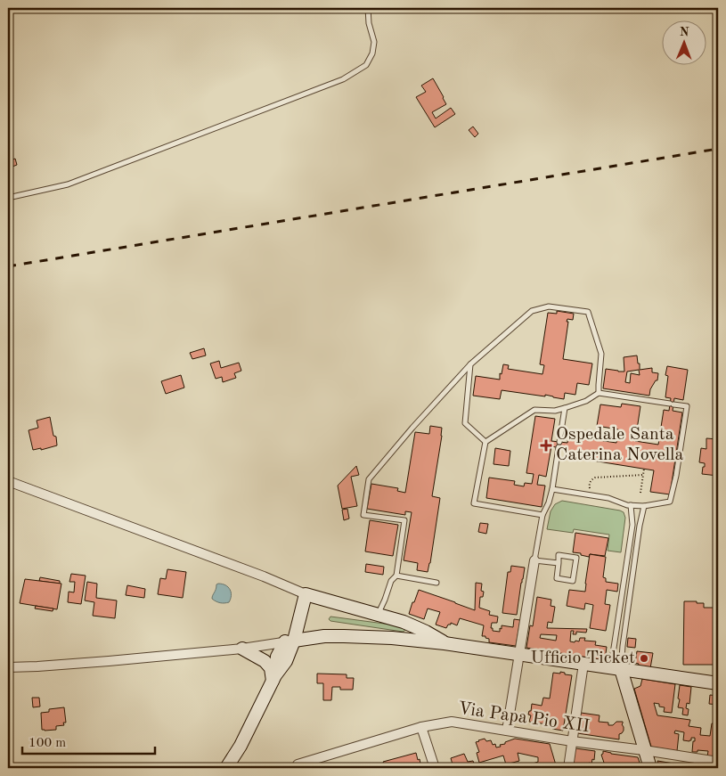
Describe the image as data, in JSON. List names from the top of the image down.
{
  "streets": {
    "street": ["Via Papa Pio XII"]
  },
  "places": {
    "health": ["Ospedale Santa Caterina Novella"],
    "other": ["Ufficio Ticket"]
  },
  "scale_bar": "100 m",
  "north": "top"
}
